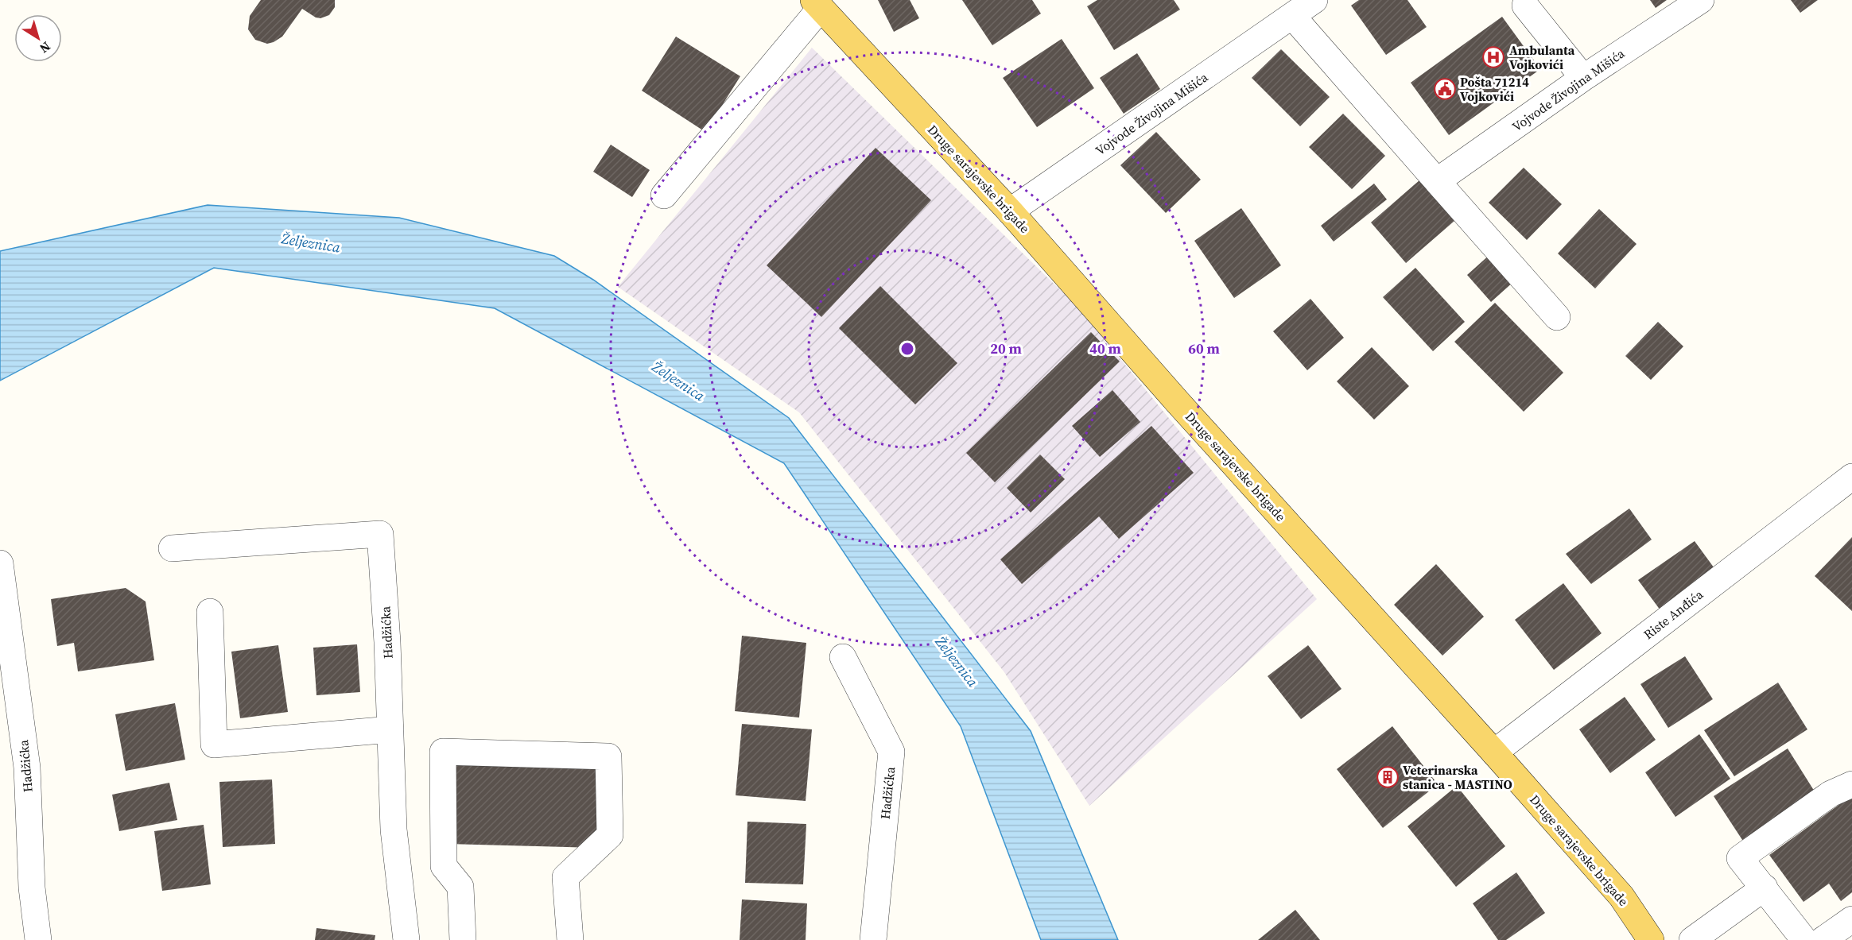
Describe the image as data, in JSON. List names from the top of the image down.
{
  "streets": {
    "main road": ["Druge sarajevske brigade"],
    "street": ["Vojvode Živojina Mišića", "Riste Anđića", "Hadžićka"]
  },
  "crossings": [
    ["Vojvode Živojina Mišića", "Druge sarajevske brigade"],
    ["Druge sarajevske brigade", "Riste Anđića"]
  ],
  "water": ["Željeznica"],
  "places": {
    "hospital": ["Ambulanta Vojkovići"],
    "public building": ["Pošta 71214 Vojkovići"],
    "building": ["Veterinarska stanica - MASTINO"]
  },
  "north": "bottom right",
  "rings": ["20 m", "40 m", "60 m"]
}
